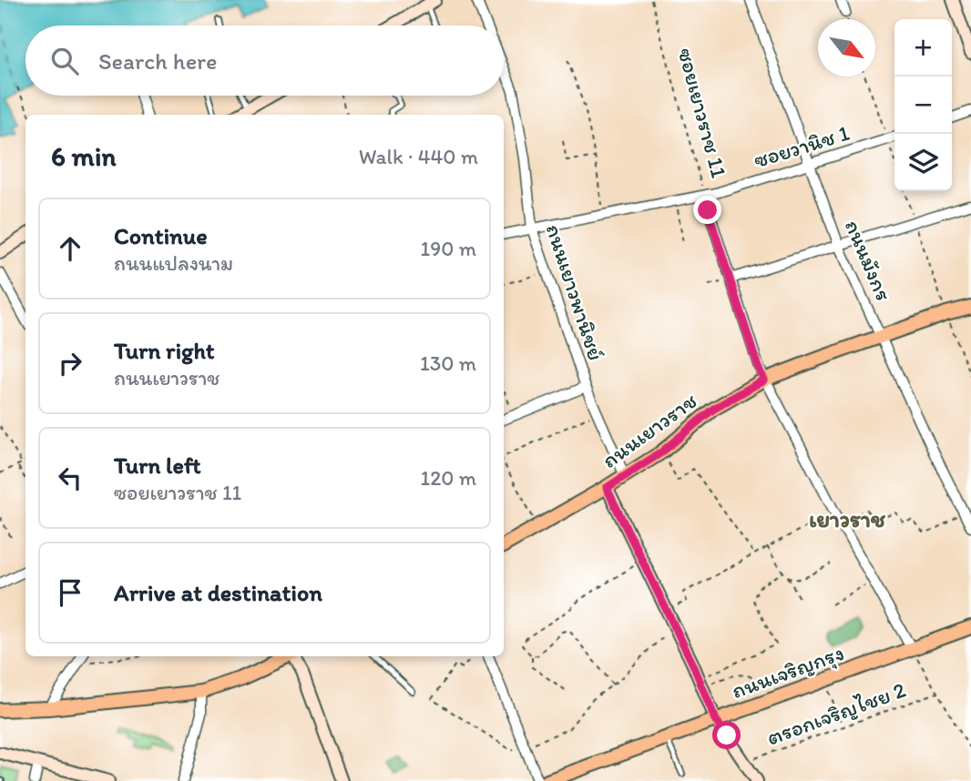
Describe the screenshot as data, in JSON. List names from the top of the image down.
{
  "streets": {
    "main road": ["ถนนเยาวราช", "ถนนเจริญกรุง"],
    "street": [
      "ซอยเยาวราช 11",
      "ซอยวานิช 1",
      "ถนนมังกร",
      "ถนนเยาวพานิชย์"
    ],
    "path": ["ตรอกเจริญไชย 2"]
  },
  "crossings": [
    ["ซอยเยาวราช 11", "ซอยวานิช 1"],
    ["ซอยเยาวราช 11", "ถนนเยาวราช"],
    ["ซอยเยาวราช 11", "ถนนเจริญกรุง"],
    ["ซอยวานิช 1", "ถนนมังกร"],
    ["ซอยวานิช 1", "ถนนเยาวพานิชย์"],
    ["ถนนมังกร", "ถนนเยาวราช"],
    ["ถนนเยาวพานิชย์", "ถนนเยาวราช"]
  ],
  "districts": ["เยาวราช"],
  "north": "bottom right",
  "page": {
    "map_buttons": ["+", "−"],
    "search": "Search here",
    "heading": ["6 min", "Walk · 440 m"],
    "list": [
      ["Continue", "ถนนแปลงนาม", "190 m"],
      ["Turn right", "ถนนเยาวราช", "130 m"],
      ["Turn left", "ซอยเยาวราช 11", "120 m"],
      "Arrive at destination"
    ]
  }
}
